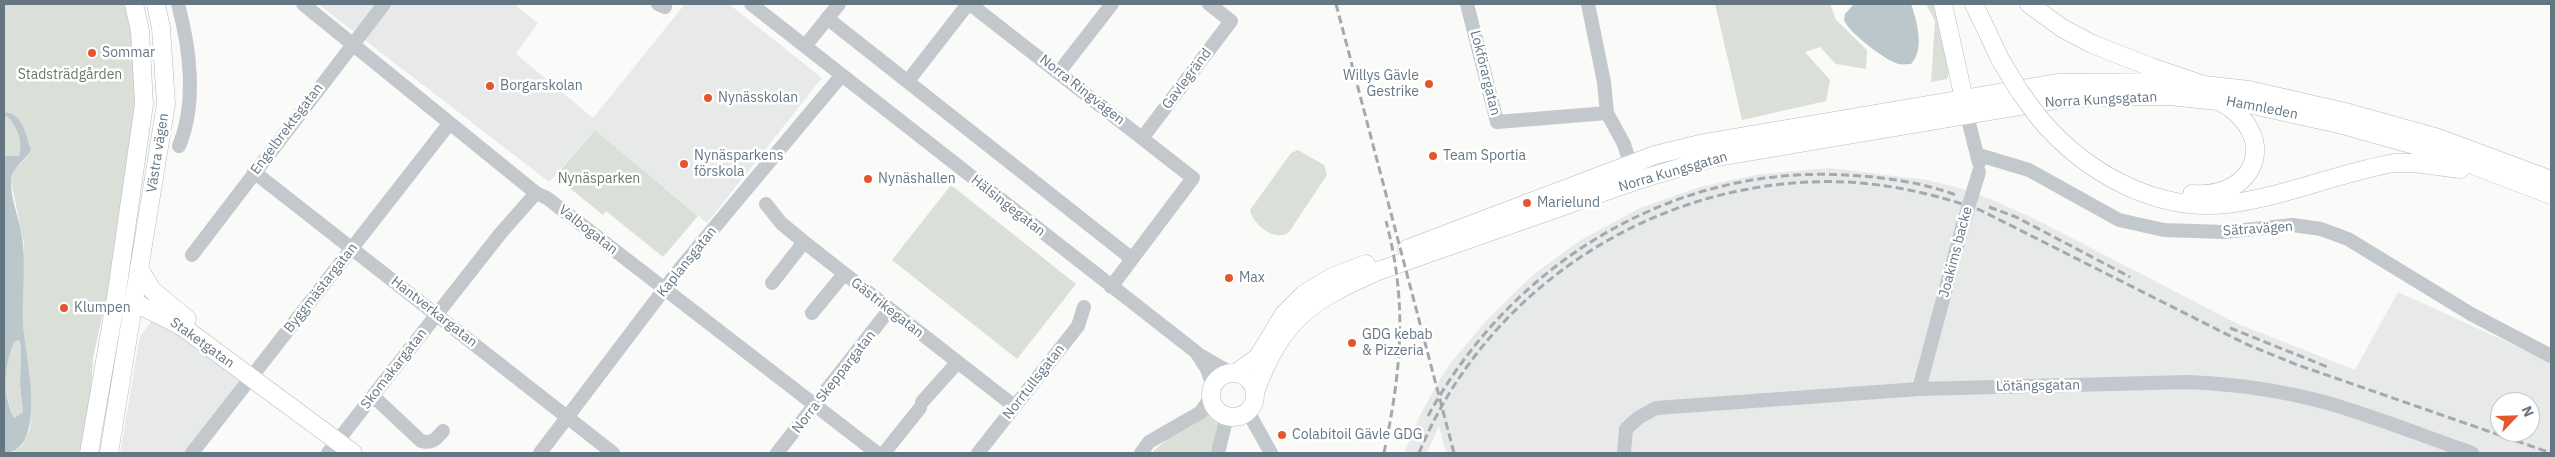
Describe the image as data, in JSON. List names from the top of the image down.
{
  "streets": {
    "main road": [
      "Norra Kungsgatan",
      "Hamnleden",
      "Västra vägen",
      "Staketgatan"
    ],
    "street": [
      "Lokförargatan",
      "Gavlegränd",
      "Norra Ringvägen",
      "Engelbrektsgatan",
      "Hälsingegatan",
      "Sätravägen",
      "Valbogatan",
      "Joakims backe",
      "Kaplansgatan",
      "Byggmästargatan",
      "Gästrikegatan",
      "Hantverkargatan",
      "Skomakargatan",
      "Norra Skeppargatan",
      "Norrtullsgatan",
      "Lötängsgatan"
    ]
  },
  "crossings": [
    ["Gavlegränd", "Norra Ringvägen"],
    ["Norra Kungsgatan", "Hamnleden"],
    ["Norra Kungsgatan", "Hälsingegatan"],
    ["Norra Kungsgatan", "Joakims backe"],
    ["Engelbrektsgatan", "Valbogatan"],
    ["Engelbrektsgatan", "Hantverkargatan"],
    ["Västra vägen", "Staketgatan"],
    ["Hälsingegatan", "Kaplansgatan"],
    ["Sätravägen", "Joakims backe"],
    ["Valbogatan", "Kaplansgatan"],
    ["Valbogatan", "Byggmästargatan"],
    ["Valbogatan", "Skomakargatan"],
    ["Valbogatan", "Norra Skeppargatan"],
    ["Joakims backe", "Lötängsgatan"],
    ["Kaplansgatan", "Hantverkargatan"],
    ["Byggmästargatan", "Hantverkargatan"],
    ["Byggmästargatan", "Staketgatan"],
    ["Gästrikegatan", "Norra Skeppargatan"],
    ["Gästrikegatan", "Norrtullsgatan"],
    ["Hantverkargatan", "Skomakargatan"],
    ["Staketgatan", "Skomakargatan"]
  ],
  "parks": ["Stadsträdgården", "Nynäsparken"],
  "places": [
    "Sommar",
    "Willys Gävle Gestrike",
    "Borgarskolan",
    "Nynässkolan",
    "Team Sportia",
    "Nynäsparkens förskola",
    "Nynäshallen",
    "Marielund",
    "Max",
    "Klumpen",
    "GDG kebab & Pizzeria",
    "Colabitoil Gävle GDG"
  ],
  "north": "top right"
}
